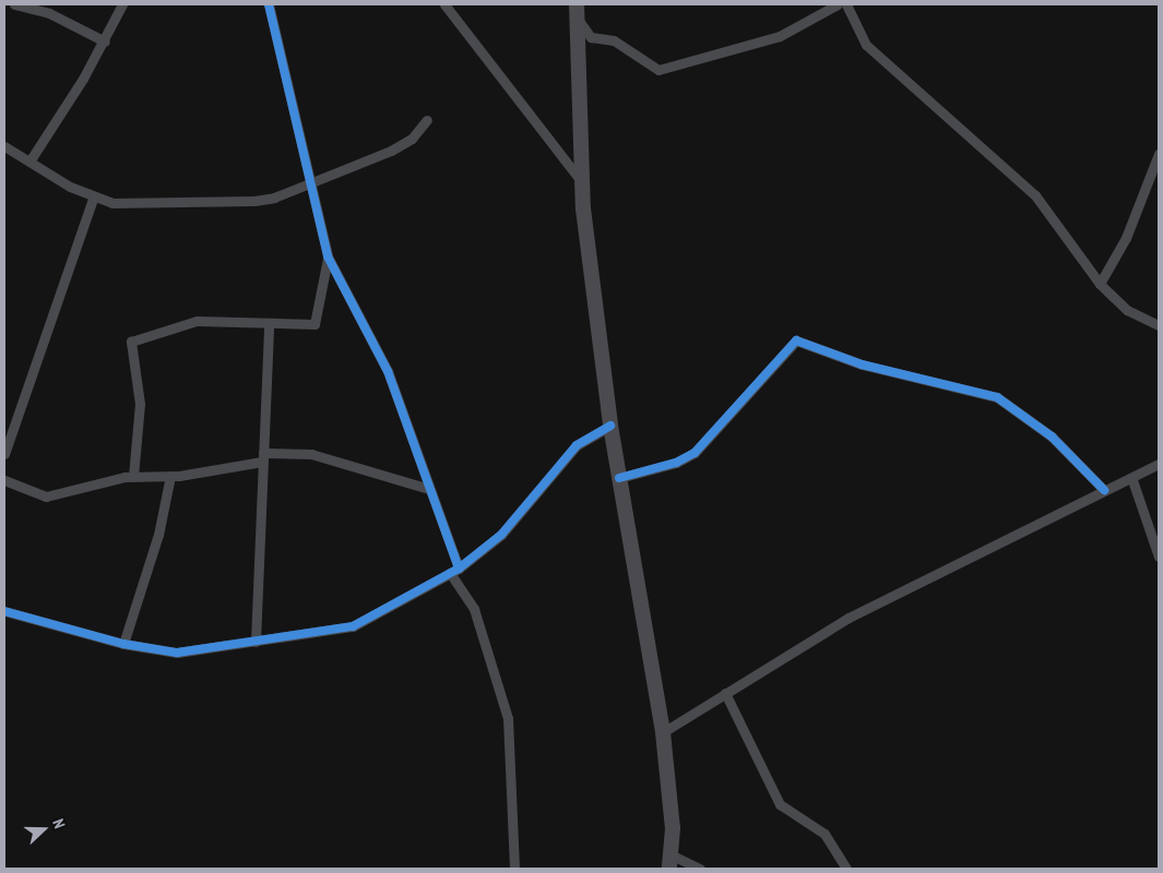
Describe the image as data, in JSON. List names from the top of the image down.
{
  "north": "right"
}
